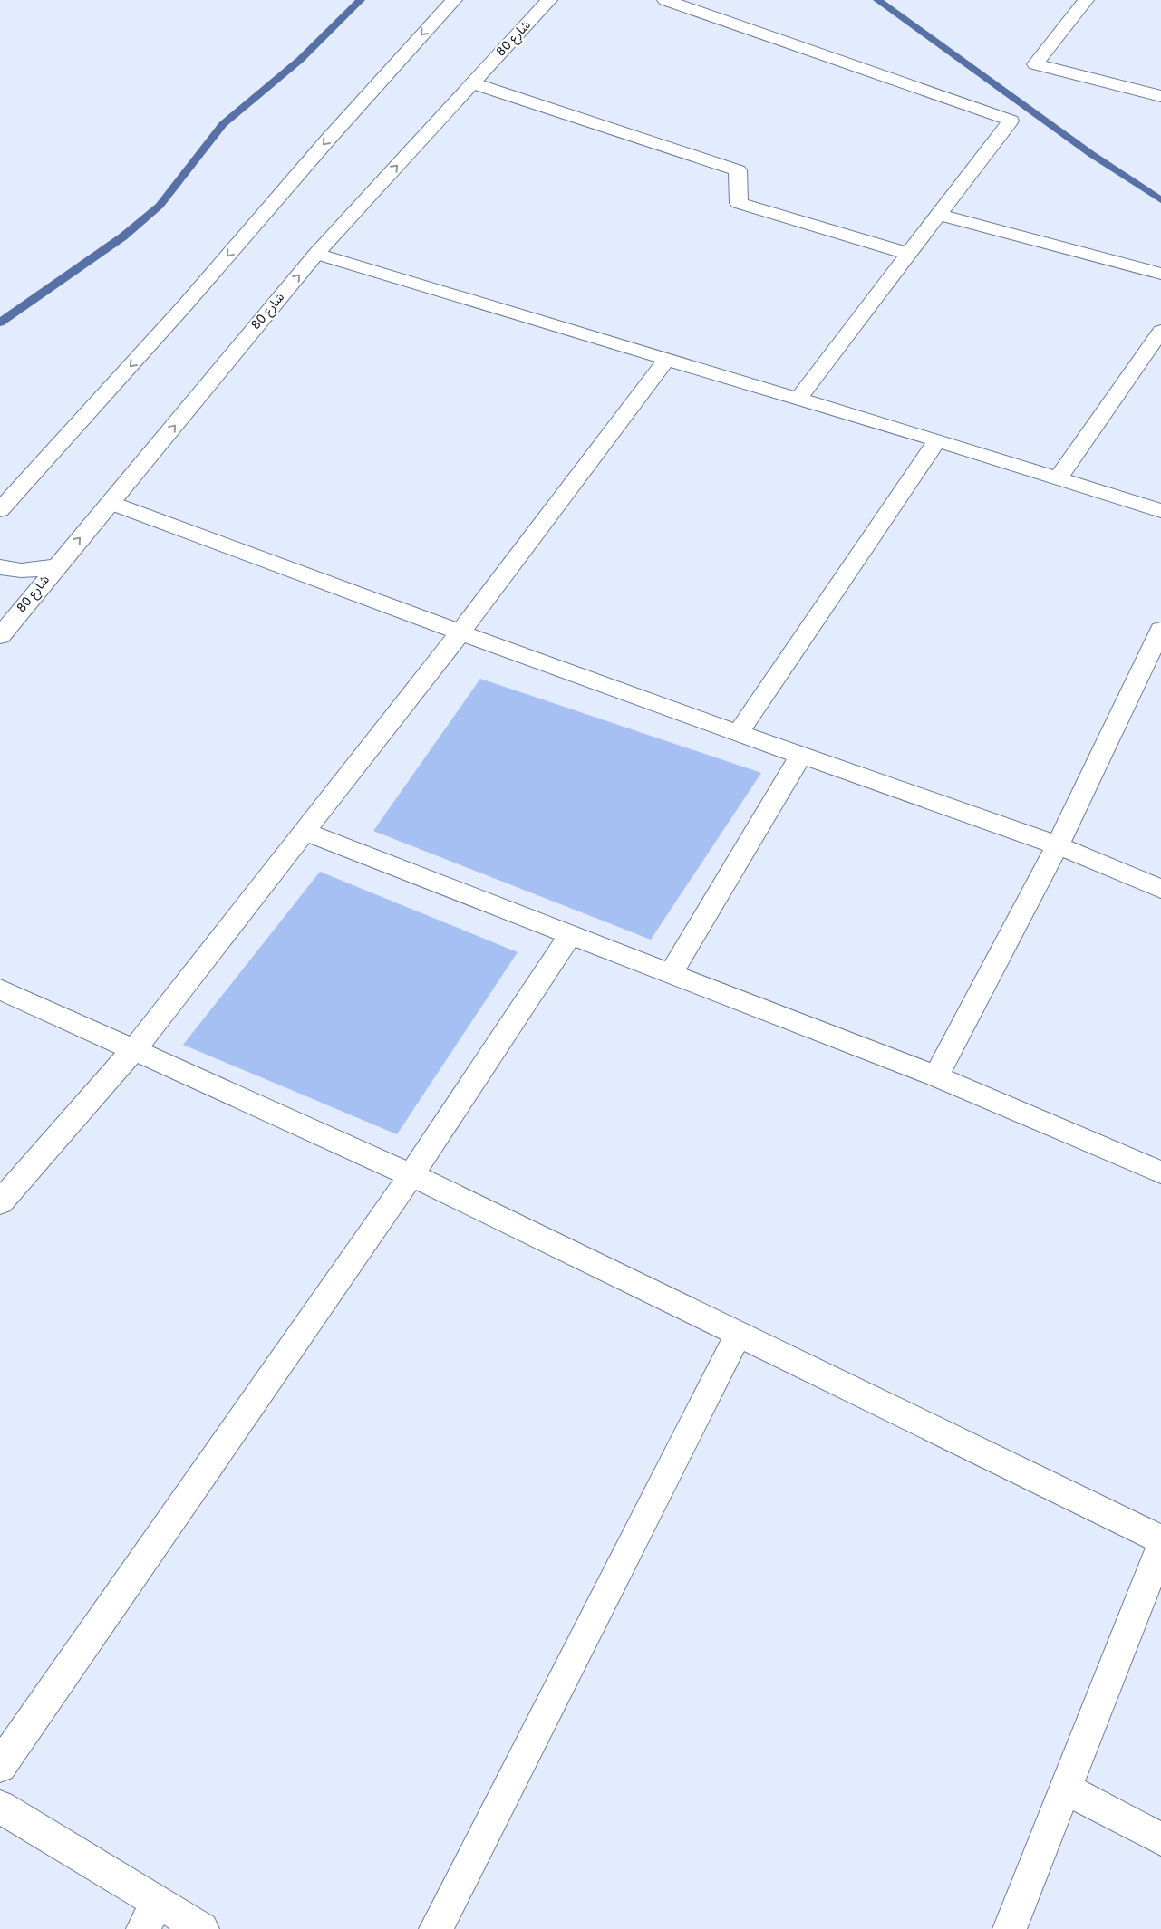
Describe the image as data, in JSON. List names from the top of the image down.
{
  "streets": {
    "street": ["شارع 80"]
  }
}
